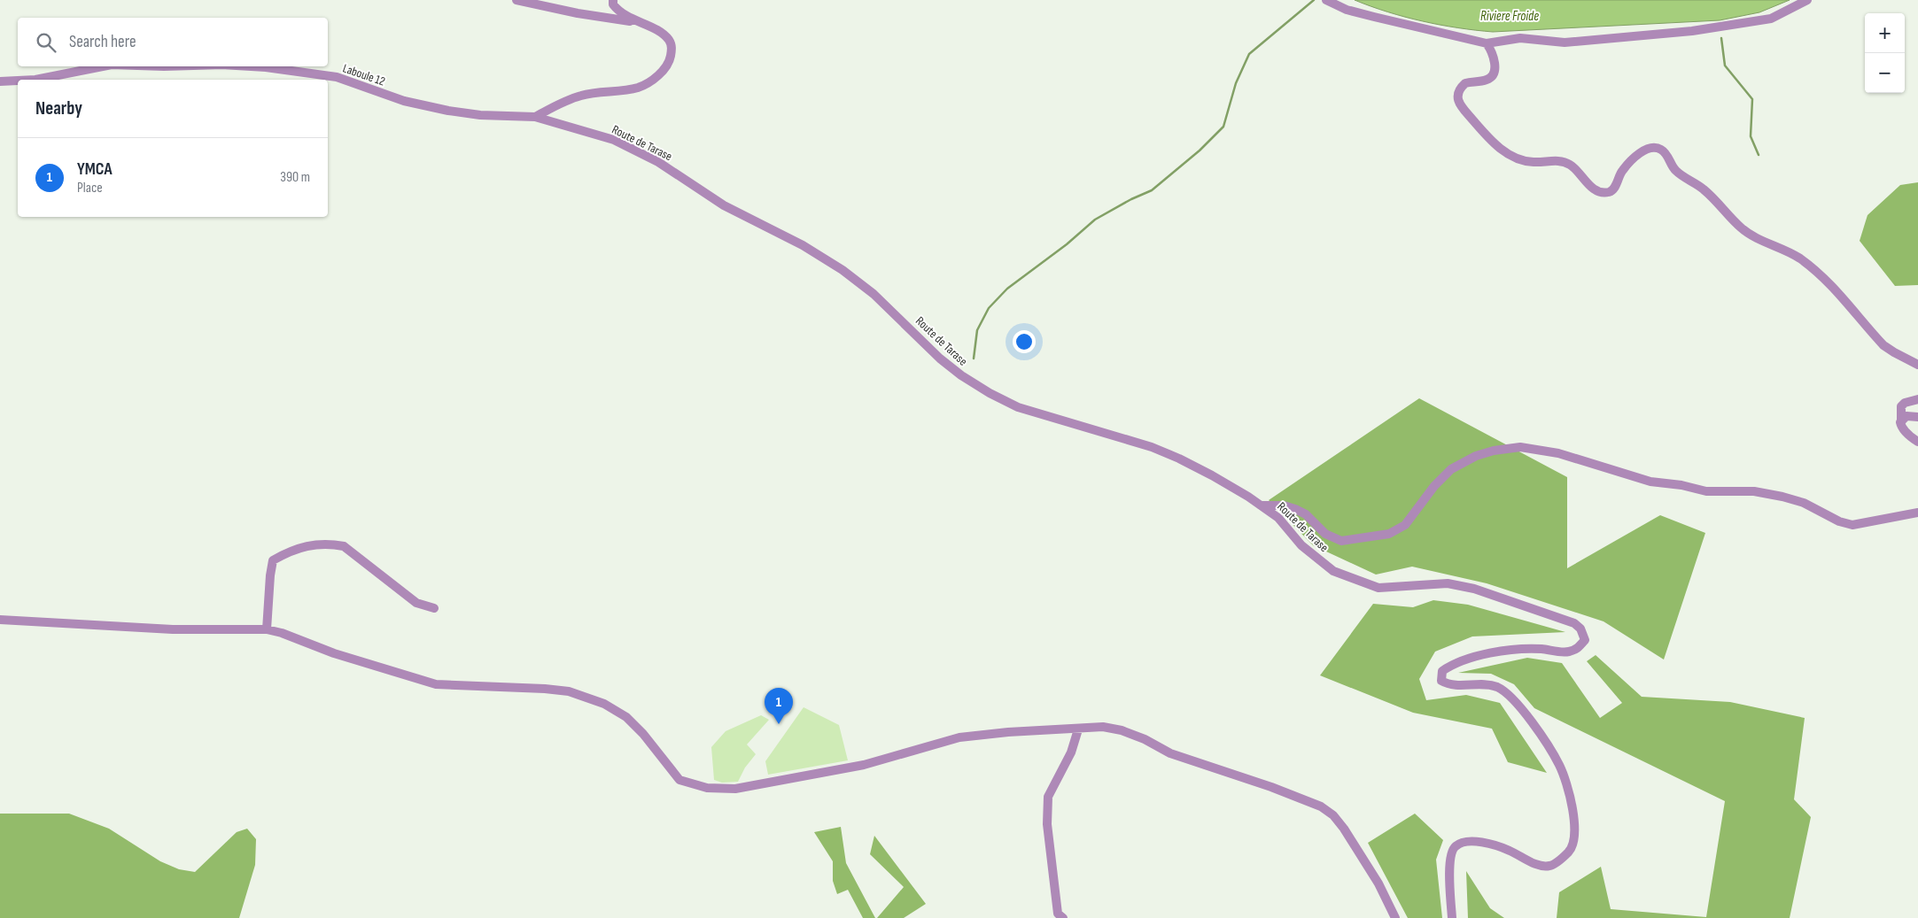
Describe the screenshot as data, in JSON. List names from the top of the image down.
{
  "streets": {
    "street": ["Laboule 12", "Route de Tarase"]
  },
  "crossings": [
    ["Laboule 12", "Route de Tarase"]
  ],
  "water": ["Riviere Froide"],
  "page": {
    "map_buttons": ["+", "−"],
    "search": "Search here",
    "heading": "Nearby",
    "list": [
      {
        "mark": "1",
        "name": "YMCA",
        "note": "Place",
        "value": "390 m"
      }
    ],
    "pins": "1"
  }
}
